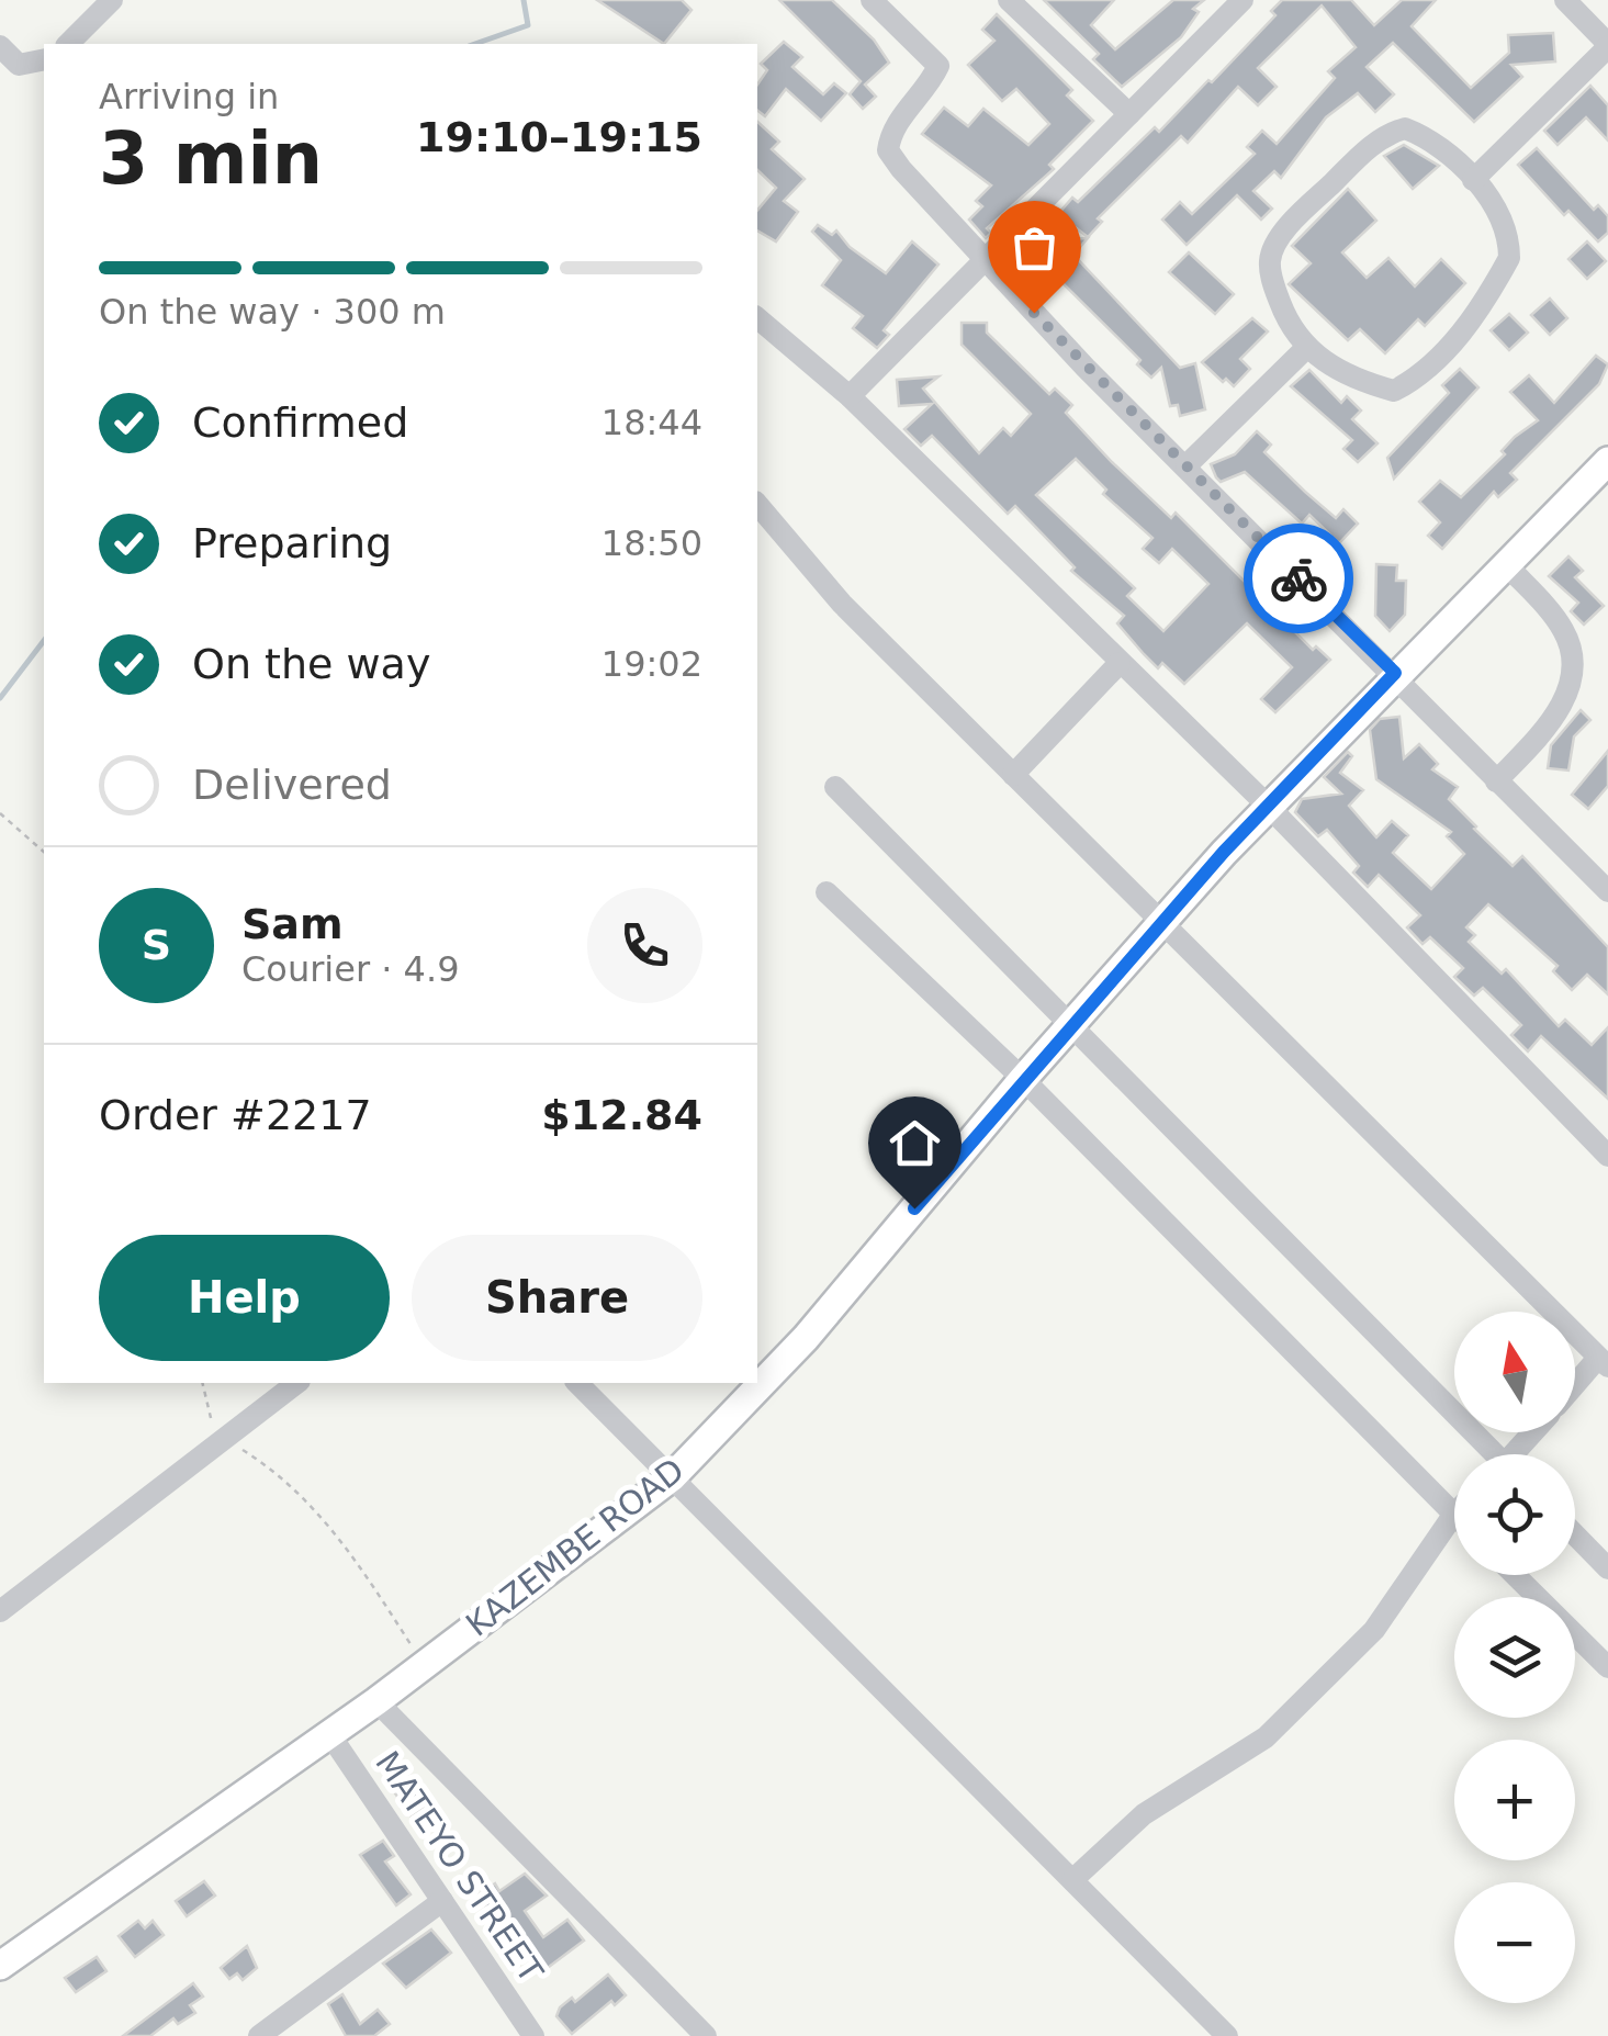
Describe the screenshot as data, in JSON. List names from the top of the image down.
{
  "streets": {
    "main road": ["KAZEMBE ROAD"],
    "street": ["MATEYO STREET"]
  },
  "crossings": [
    ["KAZEMBE ROAD", "MATEYO STREET"]
  ],
  "north": "top",
  "page": {
    "heading": ["3 min", "Arriving in", "19:10–19:15"],
    "panel": [
      "Sam",
      "Courier · 4.9",
      "Order #2217",
      "$12.84"
    ],
    "bar": "On the way · 300 m",
    "list": [
      ["Confirmed", "18:44"],
      ["Preparing", "18:50"],
      ["On the way", "19:02"],
      "Delivered"
    ],
    "round": "S",
    "buttons": ["Help", "Share"],
    "map_buttons": ["+", "−"]
  }
}
